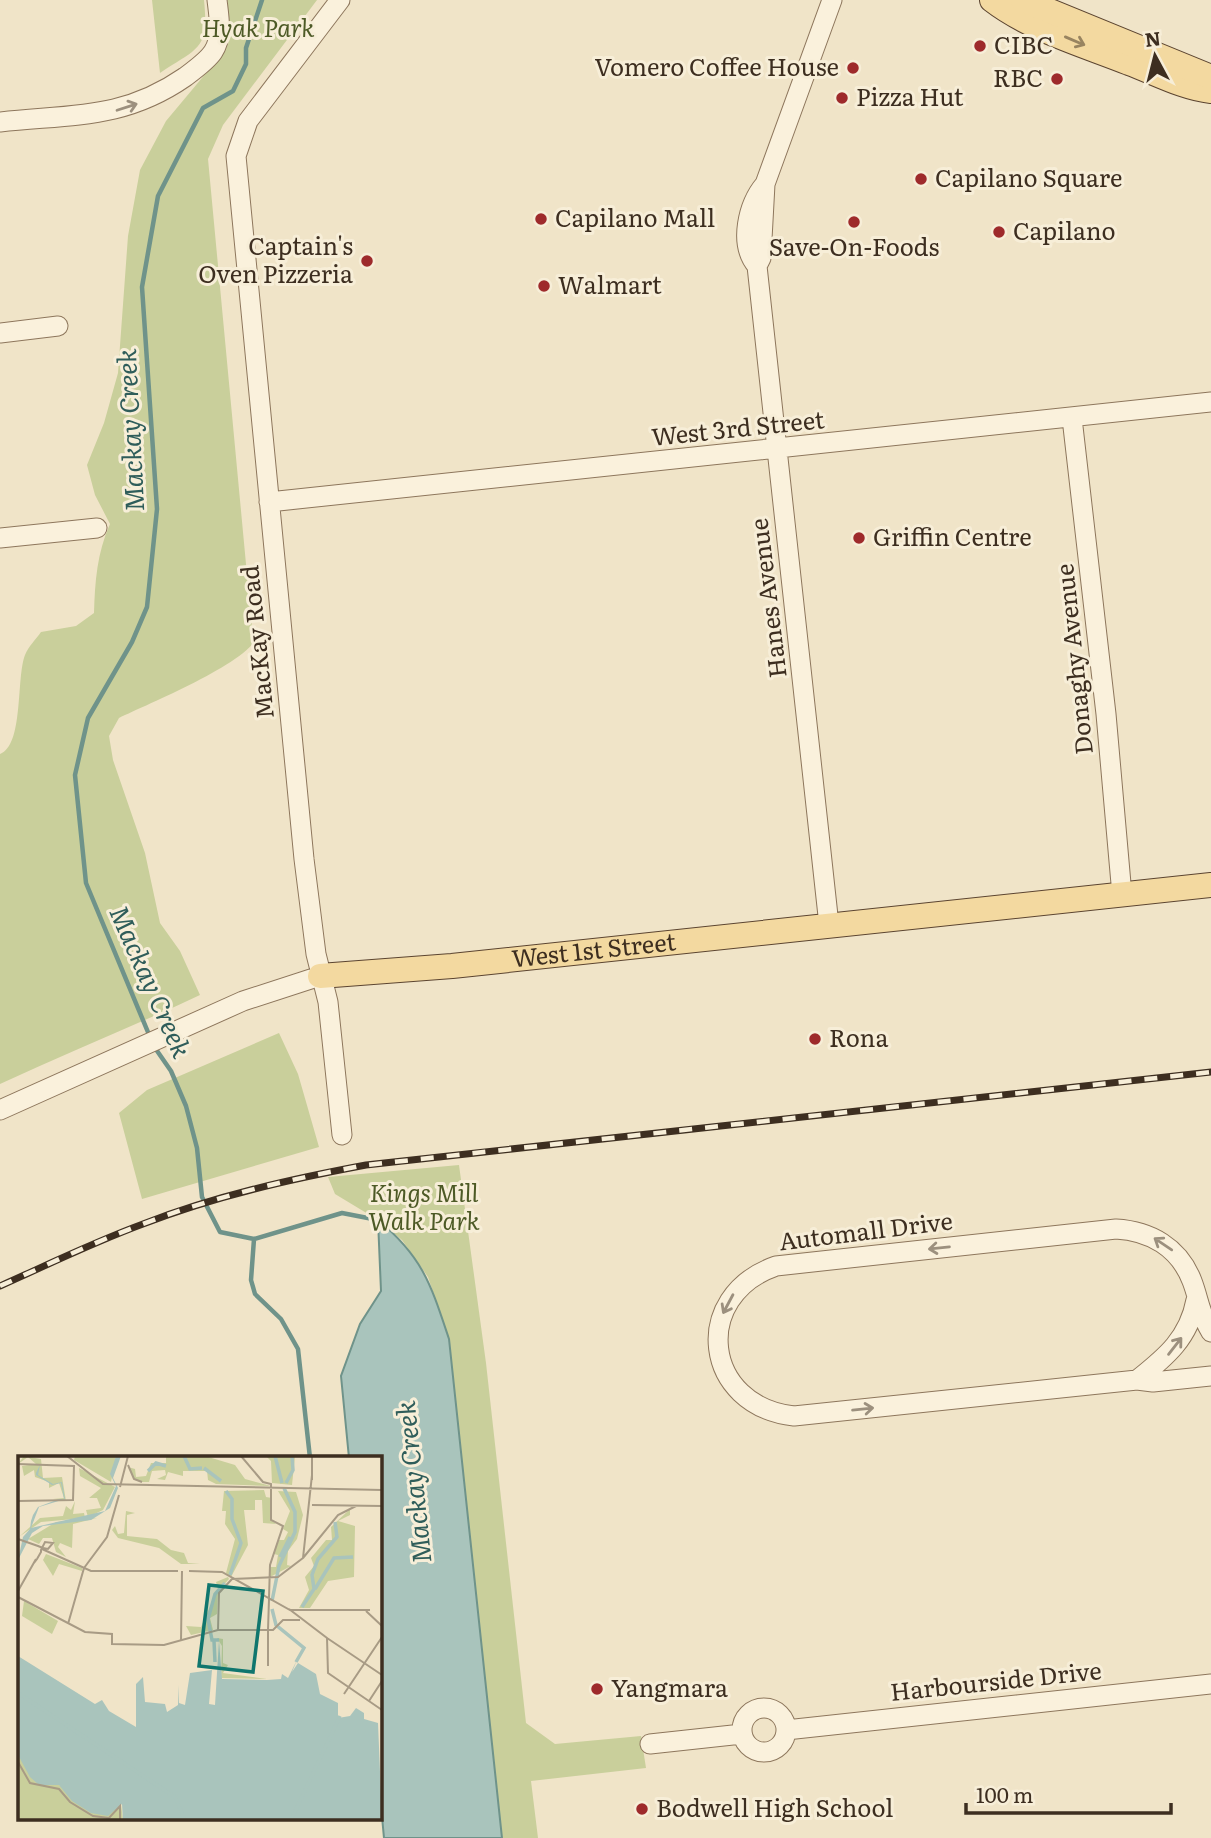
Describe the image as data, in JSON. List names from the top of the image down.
{
  "streets": {
    "main road": ["West 1st Street"],
    "street": [
      "West 3rd Street",
      "Hanes Avenue",
      "MacKay Road",
      "Donaghy Avenue",
      "Automall Drive",
      "Harbourside Drive"
    ]
  },
  "crossings": [
    ["West 3rd Street", "Hanes Avenue"],
    ["West 3rd Street", "MacKay Road"],
    ["West 3rd Street", "Donaghy Avenue"],
    ["Hanes Avenue", "West 1st Street"],
    ["MacKay Road", "West 1st Street"],
    ["Donaghy Avenue", "West 1st Street"]
  ],
  "water": ["Mackay Creek"],
  "parks": ["Hyak Park", "Kings Mill Walk Park"],
  "places": [
    "CIBC",
    "Vomero Coffee House",
    "RBC",
    "Pizza Hut",
    "Capilano Square",
    "Capilano Mall",
    "Save-On-Foods",
    "Capilano",
    "Captain's Oven Pizzeria",
    "Walmart",
    "Griffin Centre",
    "Rona",
    "Yangmara",
    "Bodwell High School"
  ],
  "scale_bar": "100 m",
  "north": "top"
}
